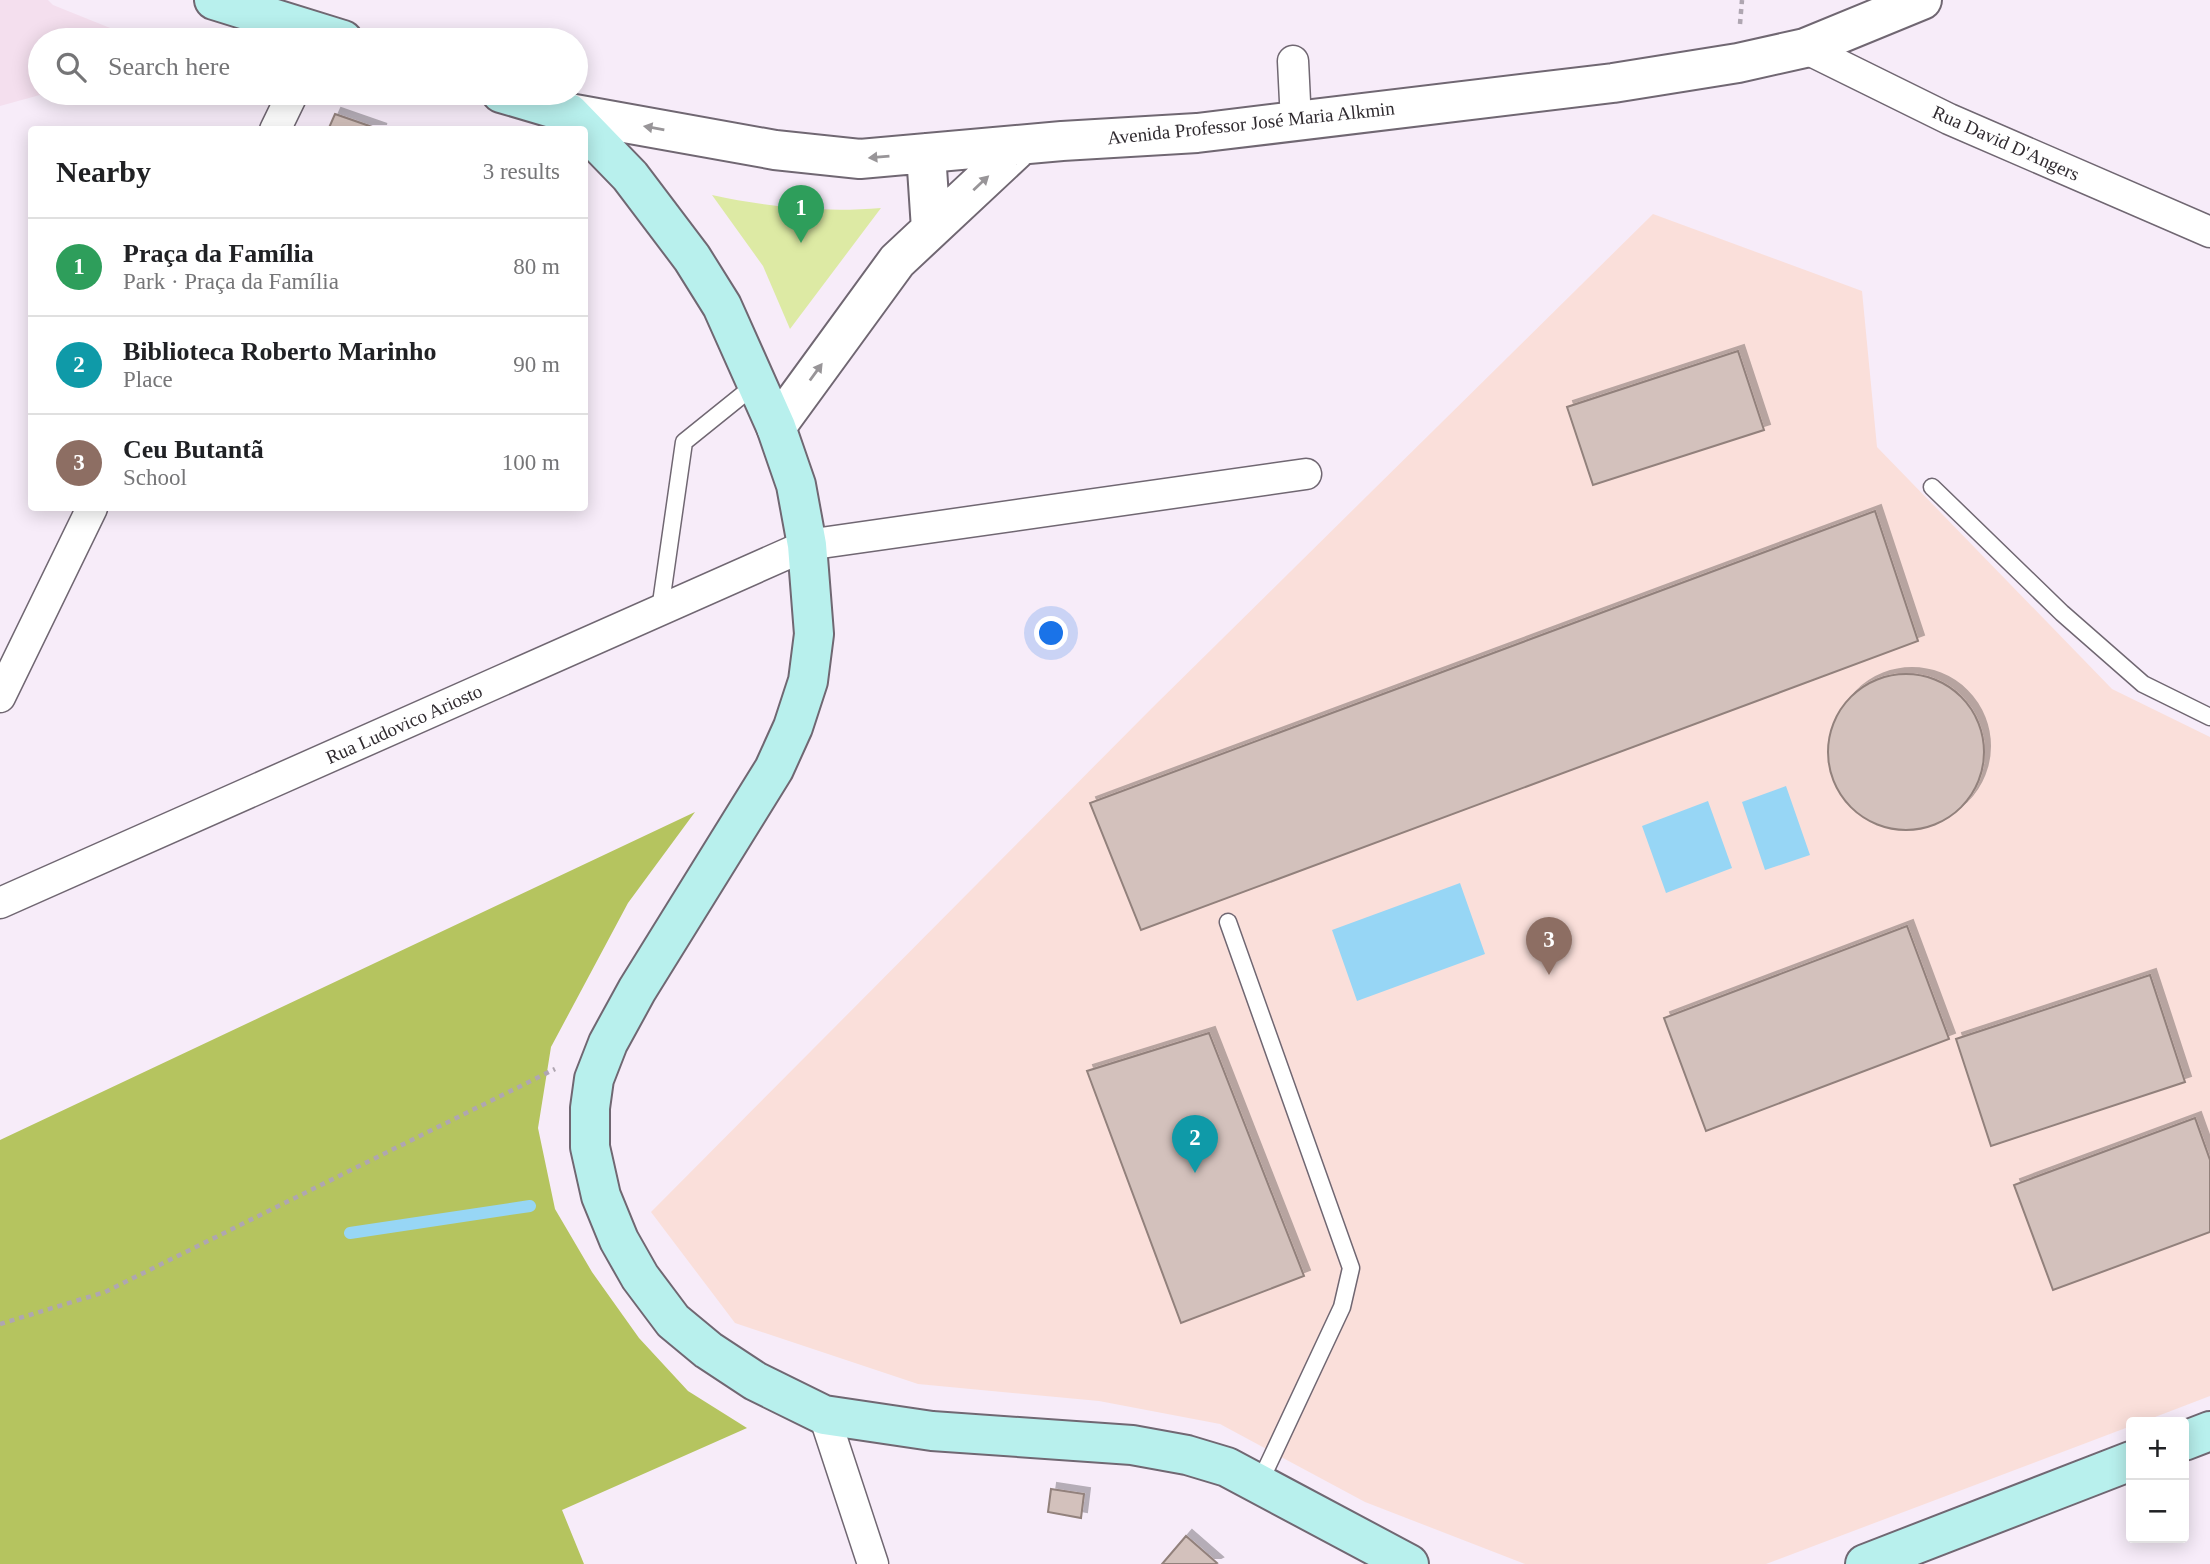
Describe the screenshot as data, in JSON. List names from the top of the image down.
{
  "streets": {
    "street": ["Avenida Professor José Maria Alkmin", "Rua David D'Angers", "Rua Ludovico Ariosto"]
  },
  "crossings": [
    ["Avenida Professor José Maria Alkmin", "Rua David D'Angers"]
  ],
  "page": {
    "search": "Search here",
    "heading": ["Nearby", "3 results"],
    "pins": ["1", "3", "2"],
    "list": [
      {
        "mark": "1",
        "name": "Praça da Família",
        "note": "Park · Praça da Família",
        "value": "80 m"
      },
      {
        "mark": "2",
        "name": "Biblioteca Roberto Marinho",
        "note": "Place",
        "value": "90 m"
      },
      {
        "mark": "3",
        "name": "Ceu Butantã",
        "note": "School",
        "value": "100 m"
      }
    ],
    "map_buttons": ["+", "−"]
  }
}
